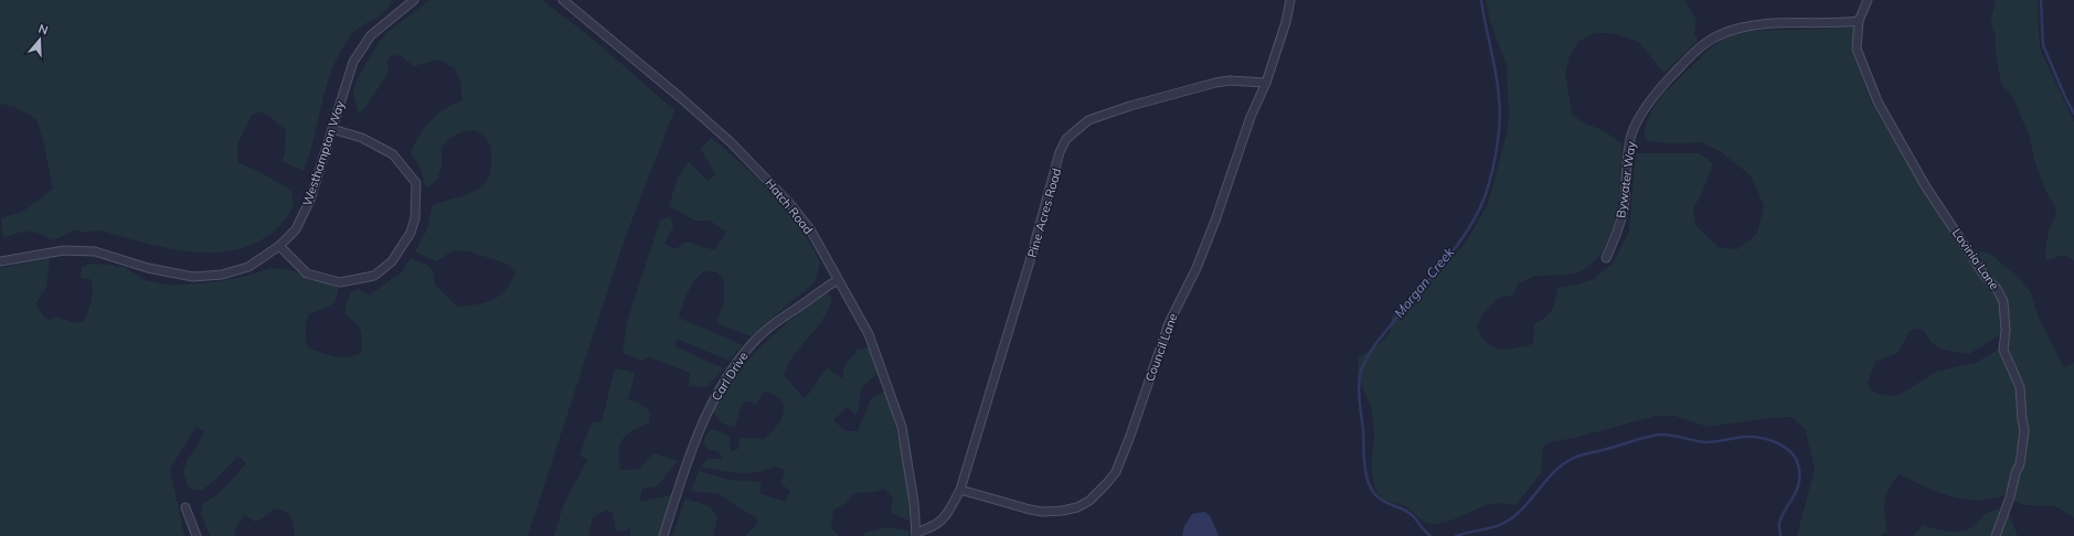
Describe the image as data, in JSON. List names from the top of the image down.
{
  "streets": {
    "street": [
      "Westhampton Way",
      "Bywater Way",
      "Hatch Road",
      "Pine Acres Road",
      "Lavinia Lane",
      "Council Lane",
      "Carl Drive"
    ]
  },
  "crossings": [
    ["Bywater Way", "Lavinia Lane"],
    ["Hatch Road", "Carl Drive"],
    ["Pine Acres Road", "Council Lane"]
  ],
  "water": ["Morgan Creek"],
  "north": "top"
}
